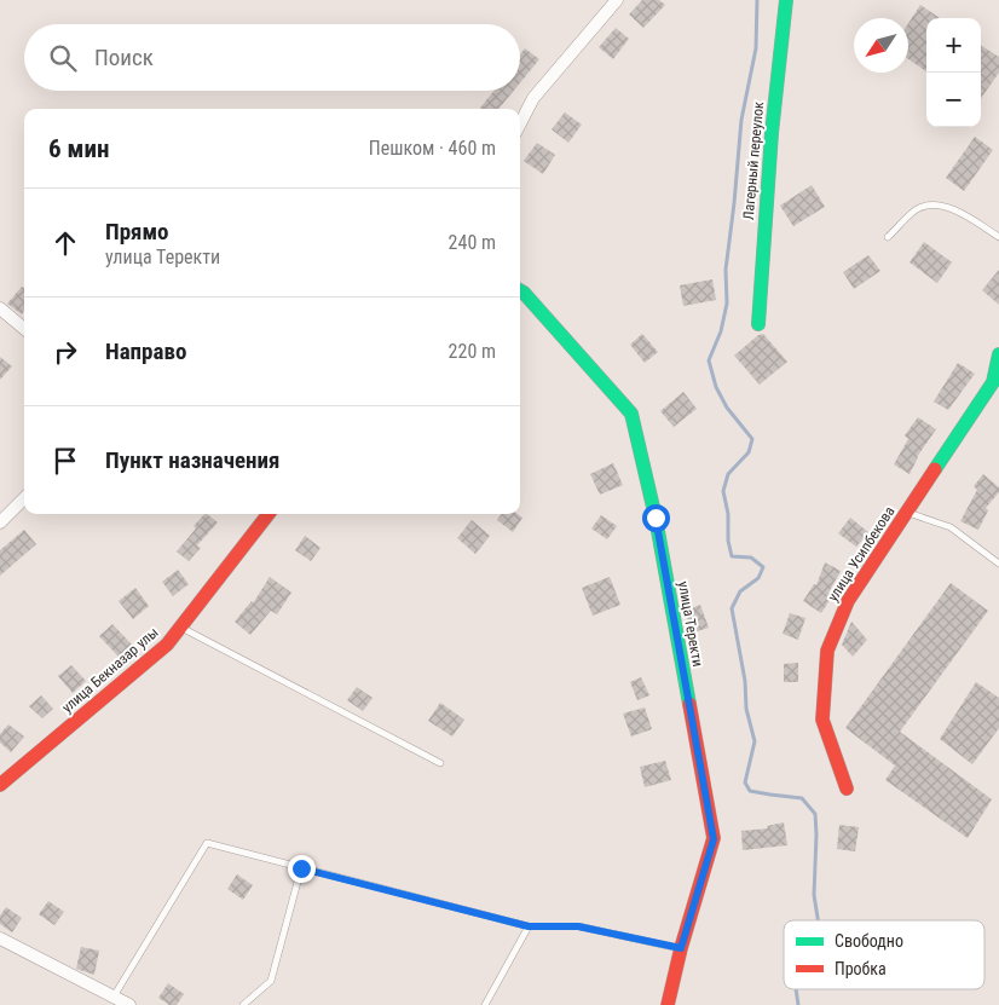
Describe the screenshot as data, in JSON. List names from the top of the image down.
{
  "streets": {
    "street": [
      "Лагерный переулок",
      "улица Усипбекова",
      "улица Теректи",
      "улица Бекназар улы"
    ]
  },
  "legend": ["Свободно", "Пробка"],
  "north": "bottom left",
  "page": {
    "map_buttons": ["+", "−"],
    "search": "Поиск",
    "heading": ["6 мин", "Пешком · 460 m"],
    "list": [
      ["Прямо", "улица Теректи", "240 m"],
      ["Направо", "220 m"],
      "Пункт назначения"
    ]
  }
}
